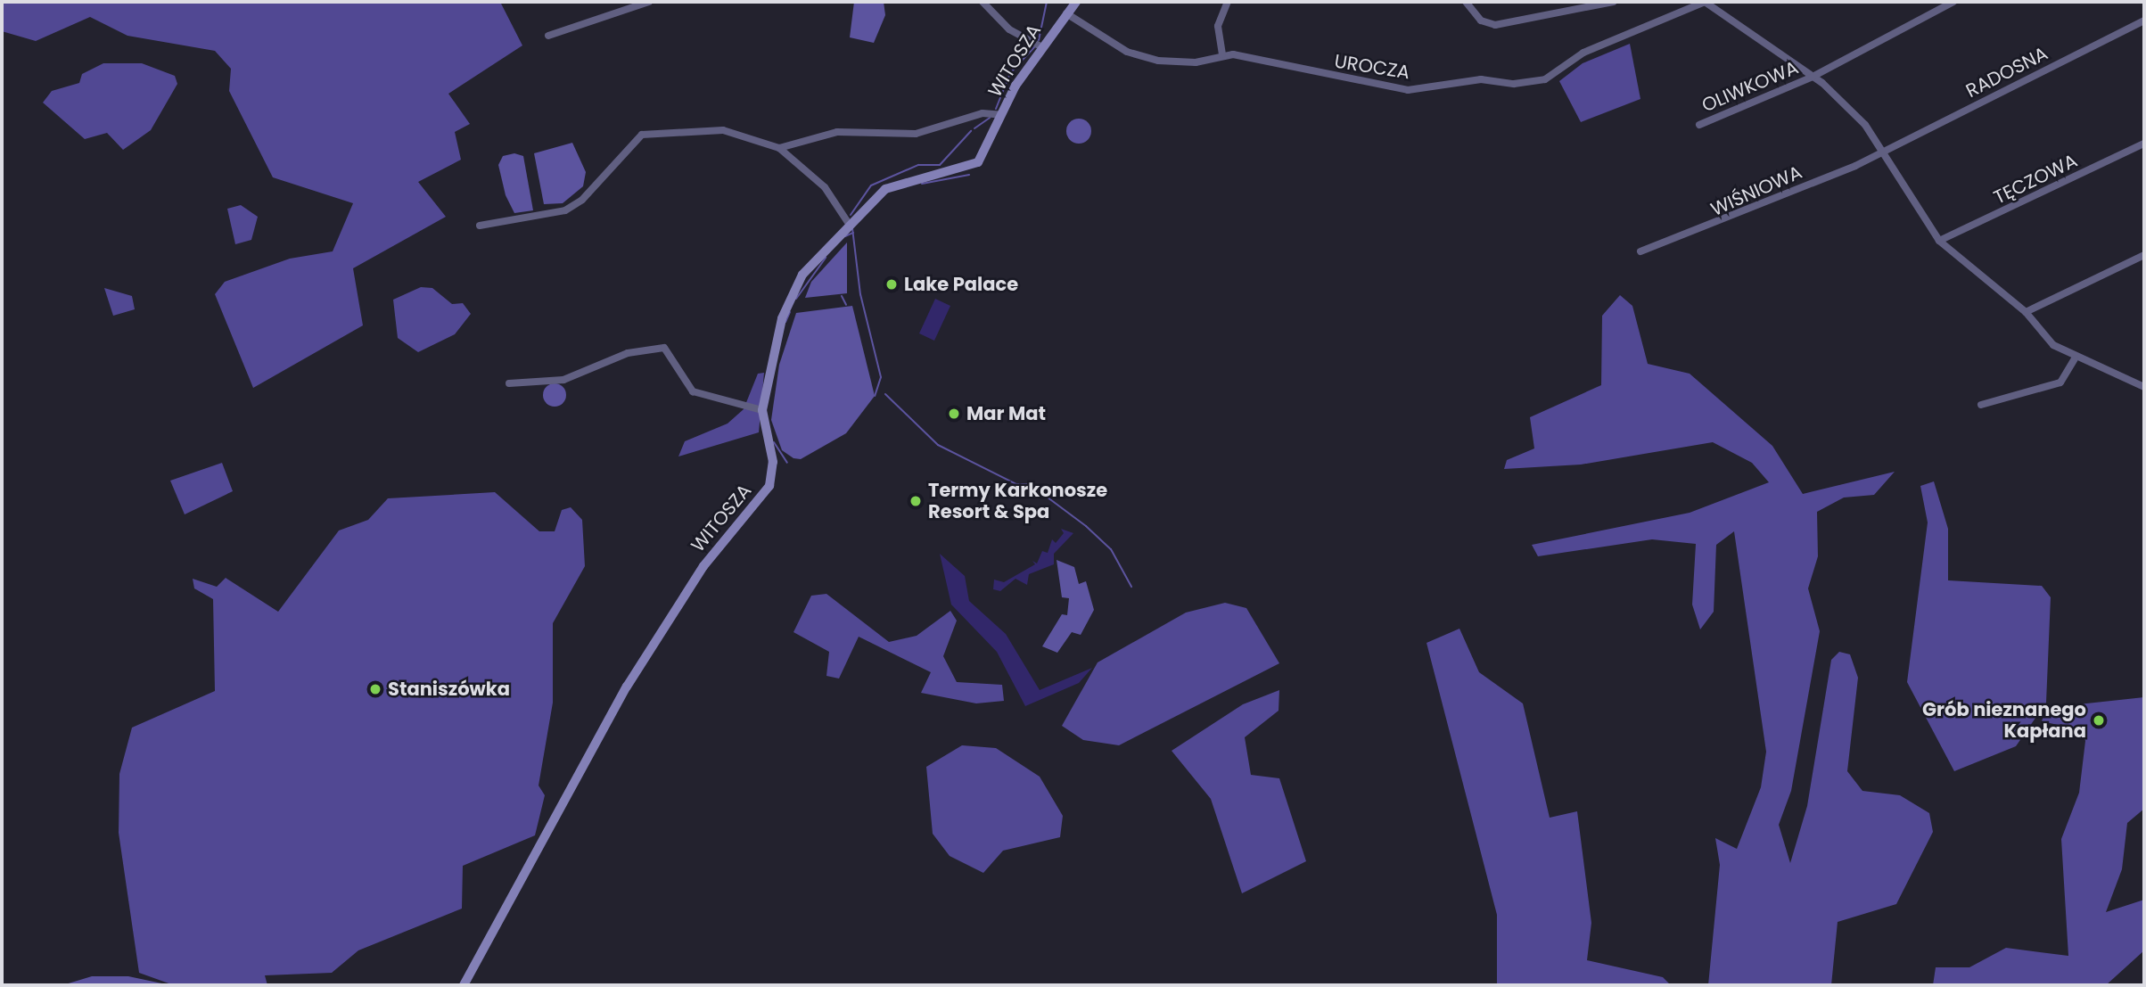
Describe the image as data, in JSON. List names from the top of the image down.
{
  "streets": {
    "street": [
      "WITOSZA",
      "UROCZA",
      "RADOSNA",
      "OLIWKOWA",
      "TĘCZOWA",
      "WIŚNIOWA"
    ]
  },
  "crossings": [
    ["WITOSZA", "UROCZA"],
    ["RADOSNA", "WIŚNIOWA"]
  ],
  "places": [
    "Lake Palace",
    "Mar Mat",
    "Termy Karkonosze Resort & Spa",
    "Staniszówka",
    "Grób nieznanego Kapłana"
  ]
}
